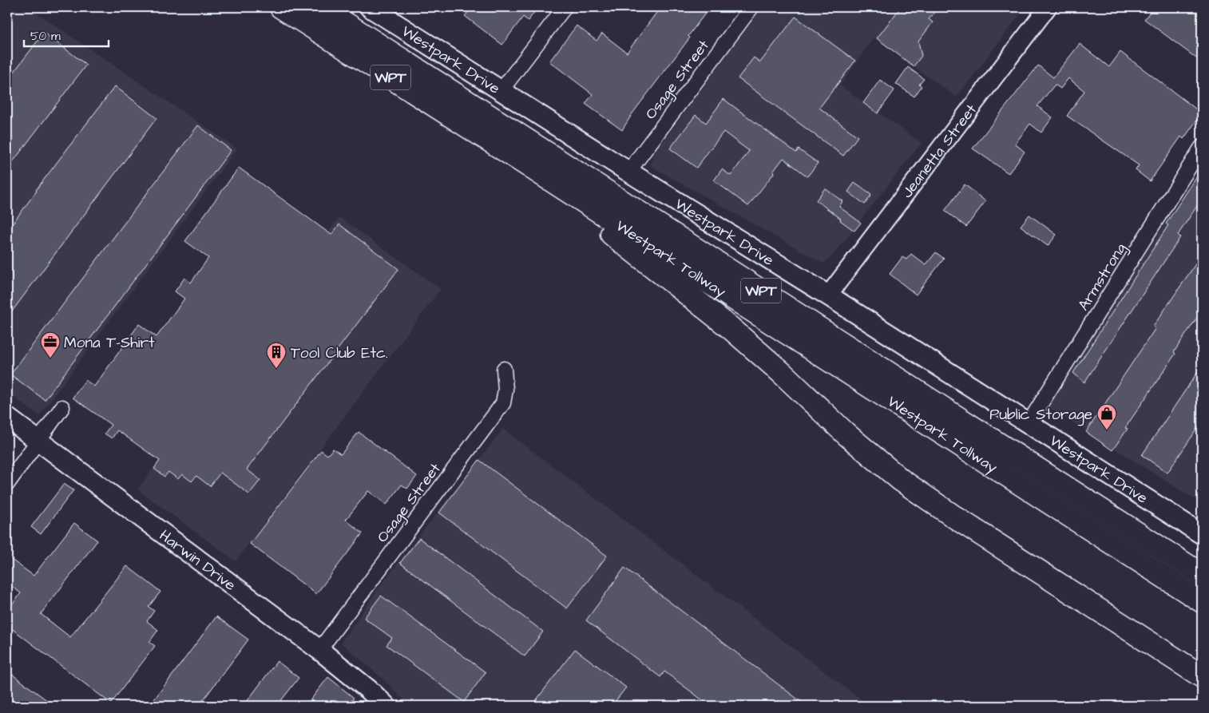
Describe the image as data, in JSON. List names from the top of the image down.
{
  "streets": {
    "highway": ["WPT", "Westpark Tollway"],
    "main road": ["Westpark Drive", "Harwin Drive"],
    "street": ["Osage Street", "Jeanetta Street", "Armstrong"]
  },
  "crossings": [
    ["Westpark Drive", "Osage Street"],
    ["Westpark Drive", "Jeanetta Street"],
    ["Westpark Drive", "Armstrong"],
    ["Osage Street", "Harwin Drive"]
  ],
  "places": {
    "office": ["Mona T-Shirt"],
    "building": ["Tool Club Etc."],
    "shop": ["Public Storage"]
  },
  "scale_bar": "50 m"
}
